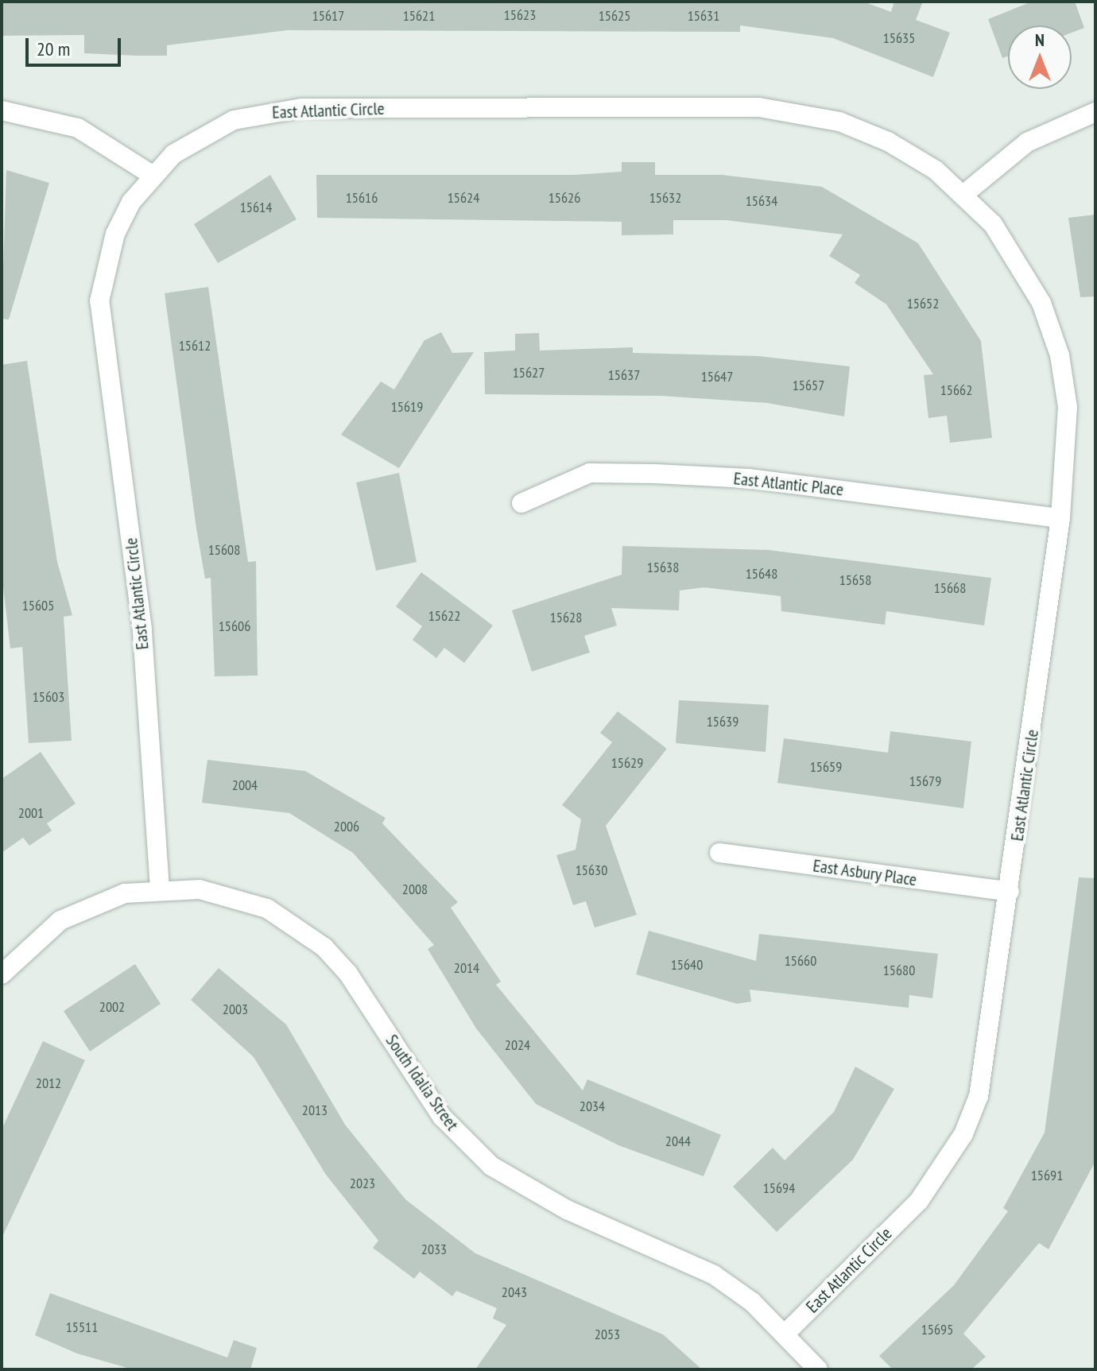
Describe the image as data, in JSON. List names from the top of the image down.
{
  "streets": {
    "street": [
      "East Atlantic Circle",
      "East Atlantic Place",
      "East Asbury Place",
      "South Idalia Street"
    ]
  },
  "crossings": [
    ["East Atlantic Circle", "East Atlantic Place"],
    ["East Atlantic Circle", "East Asbury Place"],
    ["East Atlantic Circle", "South Idalia Street"]
  ],
  "house_numbers": [
    "15623",
    "15617",
    "15621",
    "15625",
    "15631",
    "15635",
    "15616",
    "15624",
    "15626",
    "15632",
    "15634",
    "15614",
    "15652",
    "15612",
    "15627",
    "15637",
    "15647",
    "15657",
    "15662",
    "15619",
    "15608",
    "15638",
    "15648",
    "15658",
    "15668",
    "15605",
    "15622",
    "15628",
    "15606",
    "15603",
    "15639",
    "15629",
    "15659",
    "15679",
    "2004",
    "2001",
    "2006",
    "15630",
    "2008",
    "15660",
    "15640",
    "2014",
    "15680",
    "2002",
    "2003",
    "2024",
    "2012",
    "2034",
    "2013",
    "2044",
    "15691",
    "2023",
    "15694",
    "2033",
    "2043",
    "15511",
    "15695",
    "2053"
  ],
  "scale_bar": "20 m",
  "north": "top"
}
